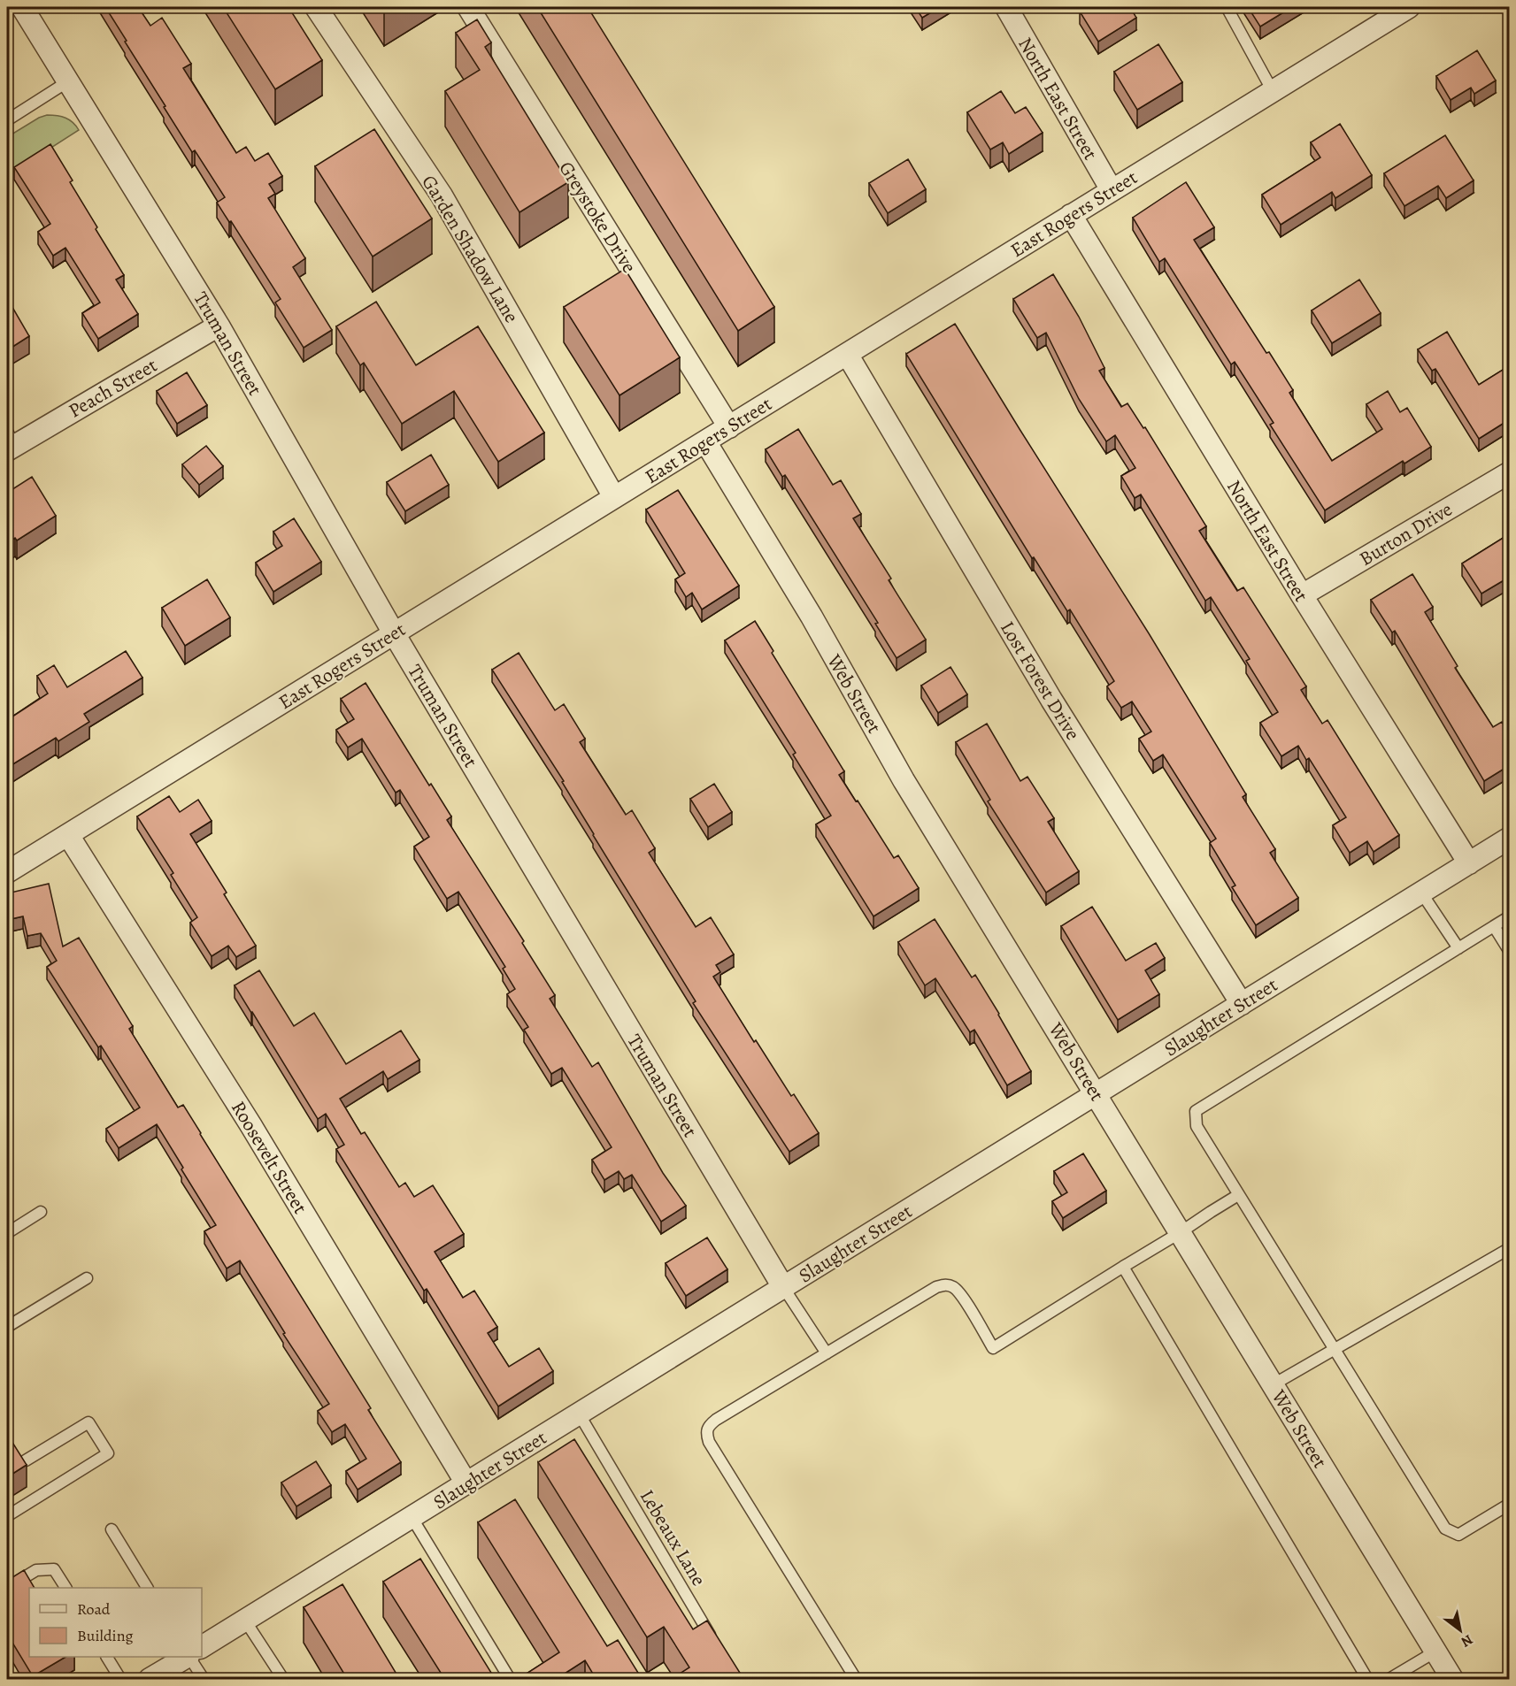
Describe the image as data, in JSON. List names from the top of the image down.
{
  "streets": {
    "street": [
      "North East Street",
      "East Rogers Street",
      "Greystoke Drive",
      "Garden Shadow Lane",
      "Truman Street",
      "Peach Street",
      "Burton Drive",
      "Lost Forest Drive",
      "Web Street",
      "Slaughter Street",
      "Roosevelt Street"
    ],
    "lane": ["Lebeaux Lane"]
  },
  "crossings": [
    ["North East Street", "East Rogers Street"],
    ["North East Street", "Burton Drive"],
    ["North East Street", "Slaughter Street"],
    ["East Rogers Street", "Greystoke Drive"],
    ["East Rogers Street", "Garden Shadow Lane"],
    ["East Rogers Street", "Truman Street"],
    ["East Rogers Street", "Lost Forest Drive"],
    ["East Rogers Street", "Web Street"],
    ["East Rogers Street", "Roosevelt Street"],
    ["Truman Street", "Peach Street"],
    ["Truman Street", "Slaughter Street"],
    ["Lost Forest Drive", "Slaughter Street"],
    ["Web Street", "Slaughter Street"],
    ["Slaughter Street", "Roosevelt Street"],
    ["Slaughter Street", "Lebeaux Lane"]
  ],
  "legend": ["Road", "Building"],
  "north": "bottom right"
}
